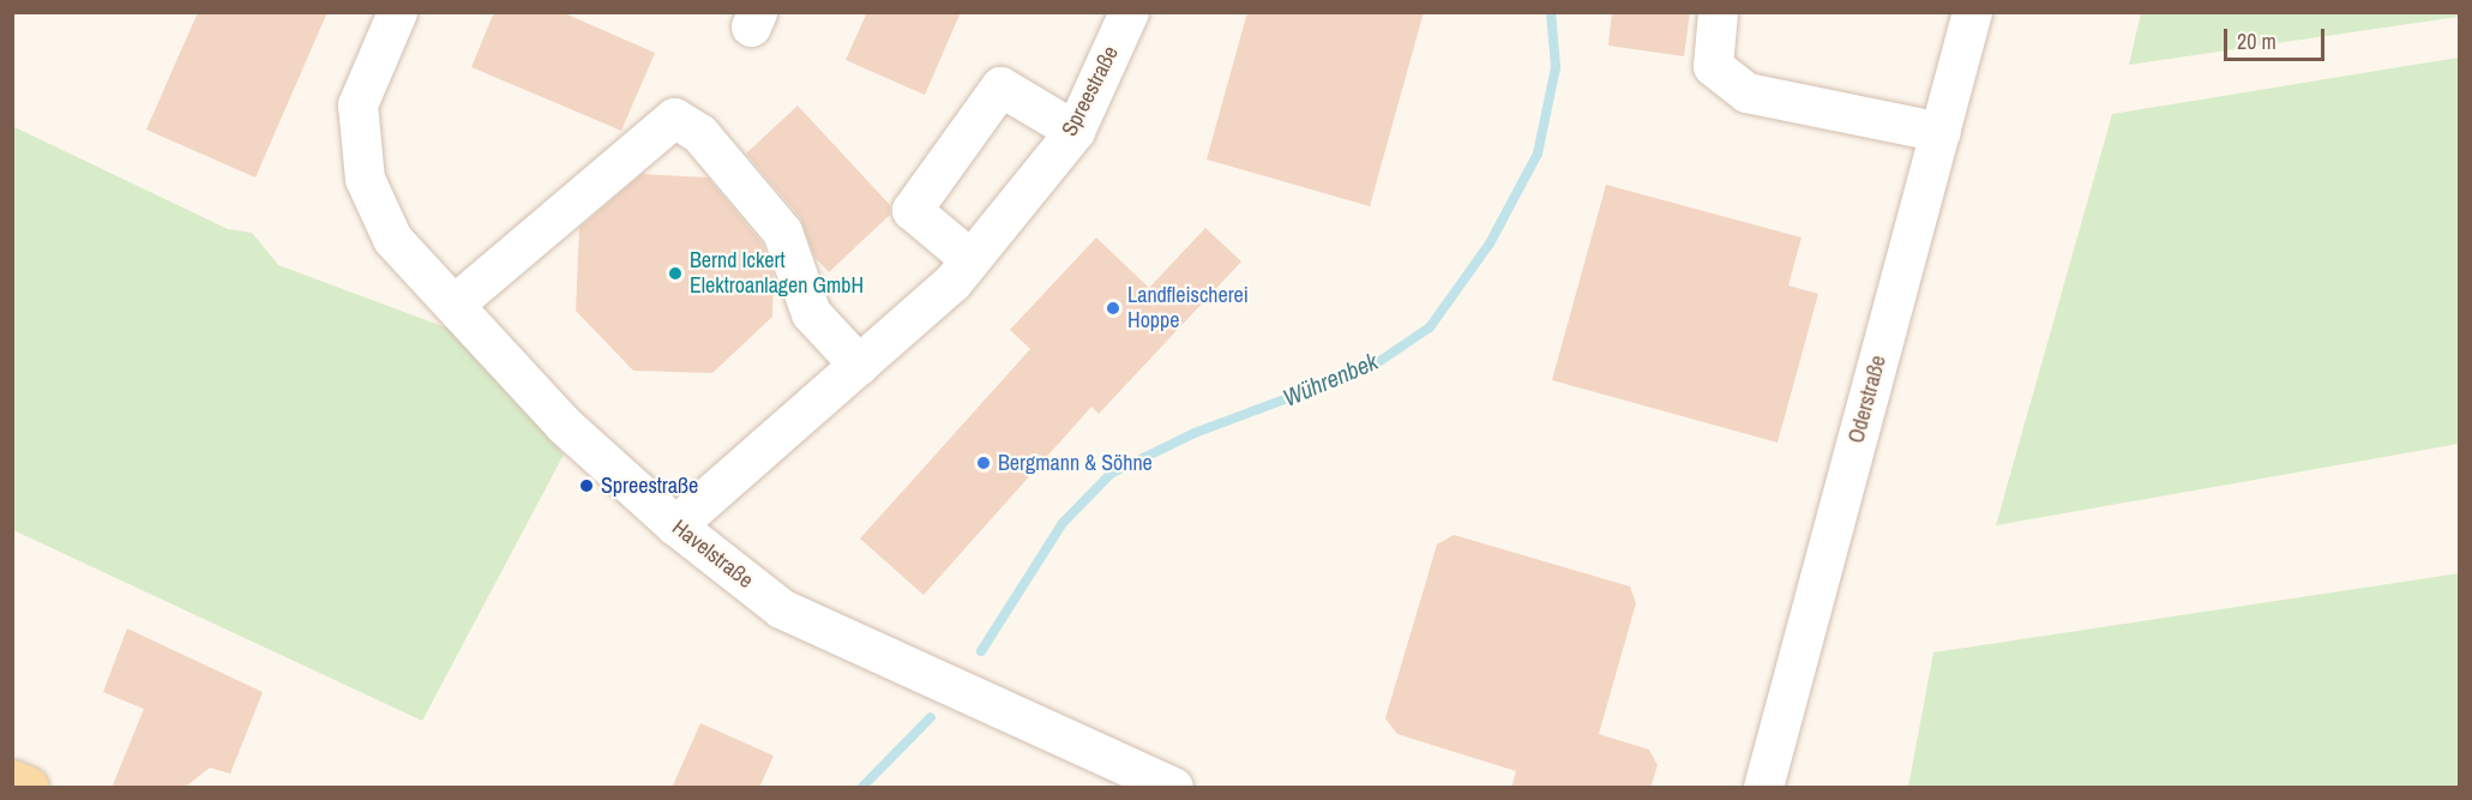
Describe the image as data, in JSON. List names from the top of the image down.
{
  "streets": {
    "street": ["Spreestraße", "Oderstraße", "Havelstraße"]
  },
  "crossings": [
    ["Spreestraße", "Havelstraße"]
  ],
  "water": ["Wührenbek"],
  "places": [
    "Bernd Ickert Elektroanlagen GmbH",
    "Landfleischerei Hoppe",
    "Bergmann & Söhne",
    "Spreestraße"
  ],
  "scale_bar": "20 m"
}
